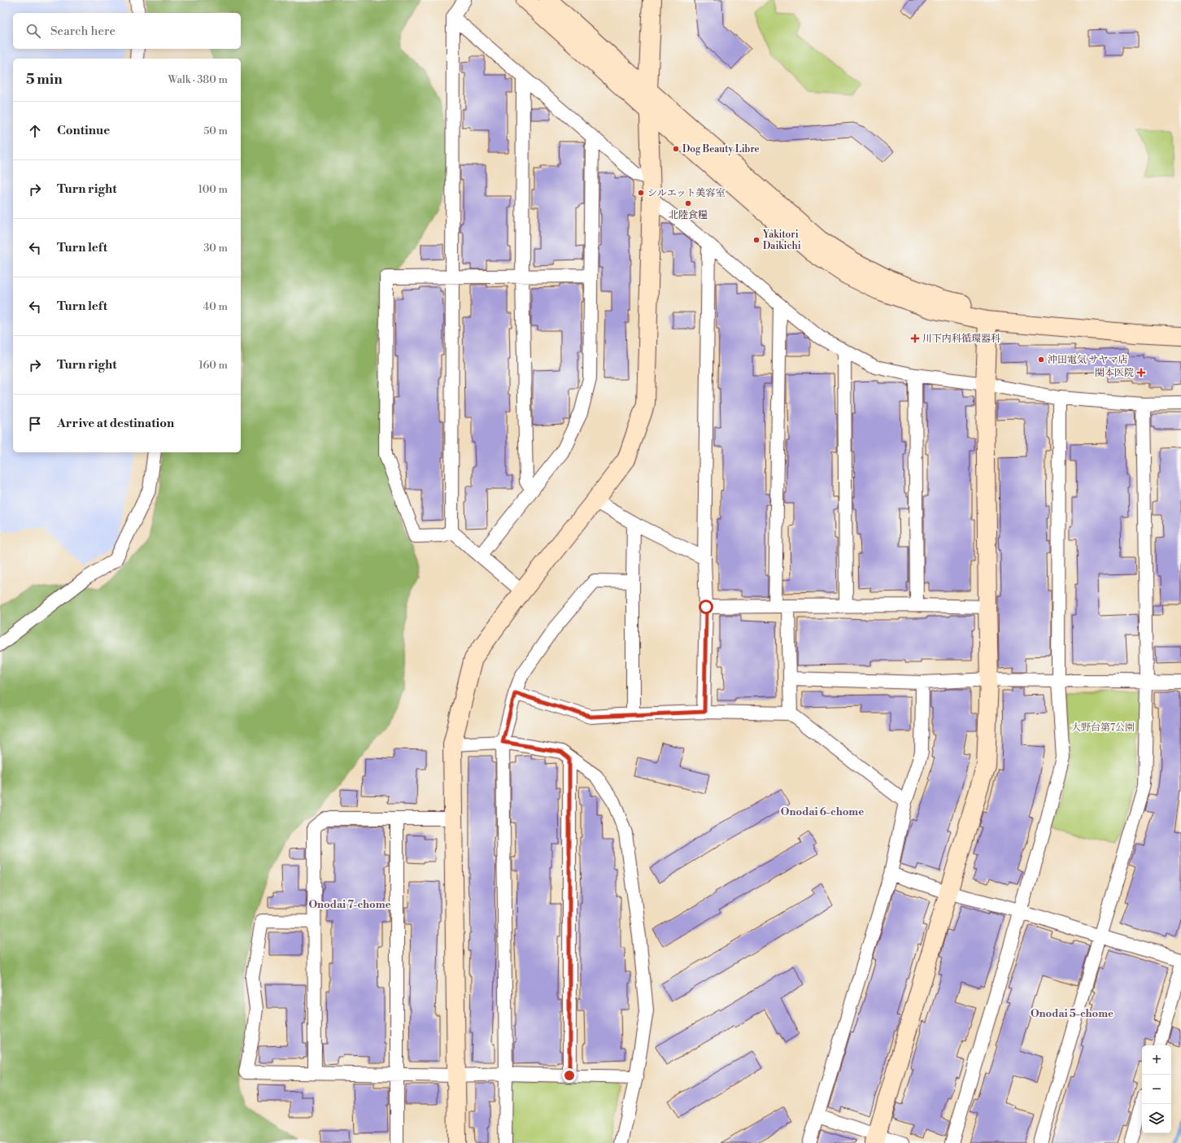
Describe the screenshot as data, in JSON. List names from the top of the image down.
{
  "districts": ["Onodai 6-chome", "Onodai 7-chome", "Onodai 5-chome"],
  "parks": ["大野台第7公園"],
  "places": {
    "other": [
      "Dog Beauty Libre",
      "シルエット美容室",
      "北陸食糧",
      "Yakitori Daikichi",
      "沖田電気 サヤマ店"
    ],
    "health": ["川下内科循環器科", "関本医院"]
  },
  "page": {
    "search": "Search here",
    "heading": ["5 min", "Walk · 380 m"],
    "list": [
      ["Continue", "50 m"],
      ["Turn right", "100 m"],
      ["Turn left", "30 m"],
      ["Turn left", "40 m"],
      ["Turn right", "160 m"],
      "Arrive at destination"
    ],
    "map_buttons": ["+", "−"]
  }
}
